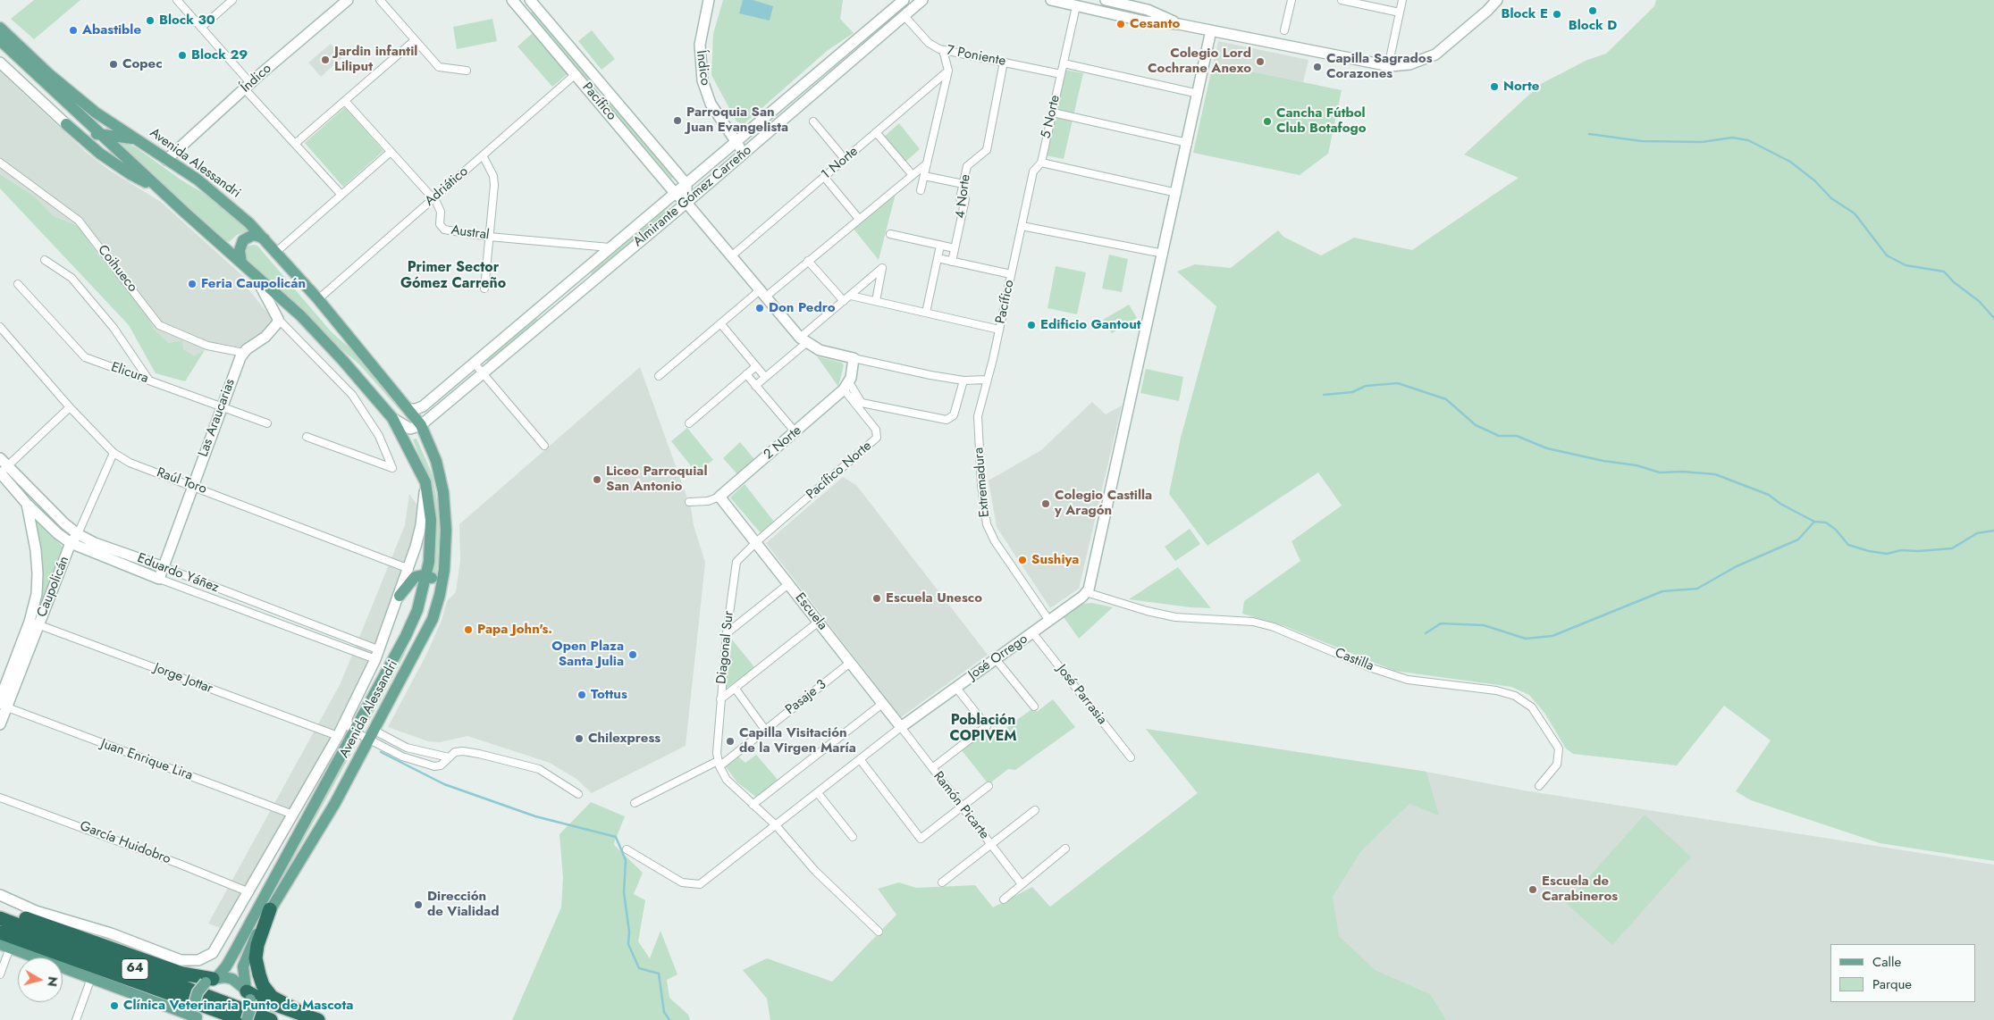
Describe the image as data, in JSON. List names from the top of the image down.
{
  "streets": {
    "highway": ["64"],
    "main road": ["Avenida Alessandri"],
    "street": [
      "7 Poniente",
      "Índico",
      "Pacífico",
      "5 Norte",
      "1 Norte",
      "Adriático",
      "Almirante Gómez Carreño",
      "4 Norte",
      "Austral",
      "Coihueco",
      "Elicura",
      "Las Araucarias",
      "2 Norte",
      "Pacífico Norte",
      "Raúl Toro",
      "Extremadura",
      "Eduardo Yáñez",
      "Caupolicán",
      "Escuela",
      "Diagonal Sur",
      "José Orrego",
      "Castilla",
      "Jorge Jottar",
      "José Parrasia",
      "Pasaje 3",
      "Juan Enrique Lira",
      "Ramón Picarte",
      "García Huidobro"
    ]
  },
  "crossings": [
    ["7 Poniente", "5 Norte"],
    ["7 Poniente", "Almirante Gómez Carreño"],
    ["7 Poniente", "4 Norte"],
    ["Índico", "Avenida Alessandri"],
    ["Índico", "Almirante Gómez Carreño"],
    ["Pacífico", "5 Norte"],
    ["Pacífico", "1 Norte"],
    ["Pacífico", "Adriático"],
    ["Pacífico", "Almirante Gómez Carreño"],
    ["Pacífico", "Extremadura"],
    ["Avenida Alessandri", "Adriático"],
    ["Avenida Alessandri", "Almirante Gómez Carreño"],
    ["Avenida Alessandri", "Raúl Toro"],
    ["Avenida Alessandri", "Eduardo Yáñez"],
    ["Avenida Alessandri", "Jorge Jottar"],
    ["Avenida Alessandri", "Juan Enrique Lira"],
    ["Avenida Alessandri", "García Huidobro"],
    ["Adriático", "Austral"],
    ["Almirante Gómez Carreño", "Austral"],
    ["Coihueco", "Las Araucarias"],
    ["Elicura", "Las Araucarias"],
    ["Las Araucarias", "Raúl Toro"],
    ["Las Araucarias", "Eduardo Yáñez"],
    ["2 Norte", "Pacífico Norte"],
    ["2 Norte", "Escuela"],
    ["Pacífico Norte", "Escuela"],
    ["Pacífico Norte", "Diagonal Sur"],
    ["Raúl Toro", "Caupolicán"],
    ["Extremadura", "José Orrego"],
    ["Eduardo Yáñez", "Caupolicán"],
    ["Caupolicán", "Jorge Jottar"],
    ["Caupolicán", "Juan Enrique Lira"],
    ["Escuela", "Diagonal Sur"],
    ["Escuela", "José Orrego"],
    ["Escuela", "Pasaje 3"],
    ["Escuela", "Ramón Picarte"],
    ["Diagonal Sur", "Pasaje 3"],
    ["José Orrego", "Castilla"],
    ["José Orrego", "José Parrasia"],
    ["José Orrego", "Ramón Picarte"]
  ],
  "districts": ["Primer Sector Gómez Carreño", "Población COPIVEM"],
  "places": [
    "Block D",
    "Block E",
    "Block 30",
    "Cesanto",
    "Abastible",
    "Block 29",
    "Jardin infantil Liliput",
    "Colegio Lord Cochrane Anexo",
    "Copec",
    "Capilla Sagrados Corazones",
    "Norte",
    "Parroquia San Juan Evangelista",
    "Cancha Fútbol Club Botafogo",
    "Feria Caupolicán",
    "Don Pedro",
    "Edificio Gantout",
    "Liceo Parroquial San Antonio",
    "Colegio Castilla y Aragón",
    "Sushiya",
    "Escuela Unesco",
    "Papa John's.",
    "Open Plaza Santa Julia",
    "Tottus",
    "Chilexpress",
    "Capilla Visitación de la Virgen María",
    "Escuela de Carabineros",
    "Dirección de Vialidad",
    "Clínica Veterinaria Punto de Mascota"
  ],
  "legend": ["Calle", "Parque"],
  "north": "right"
}
